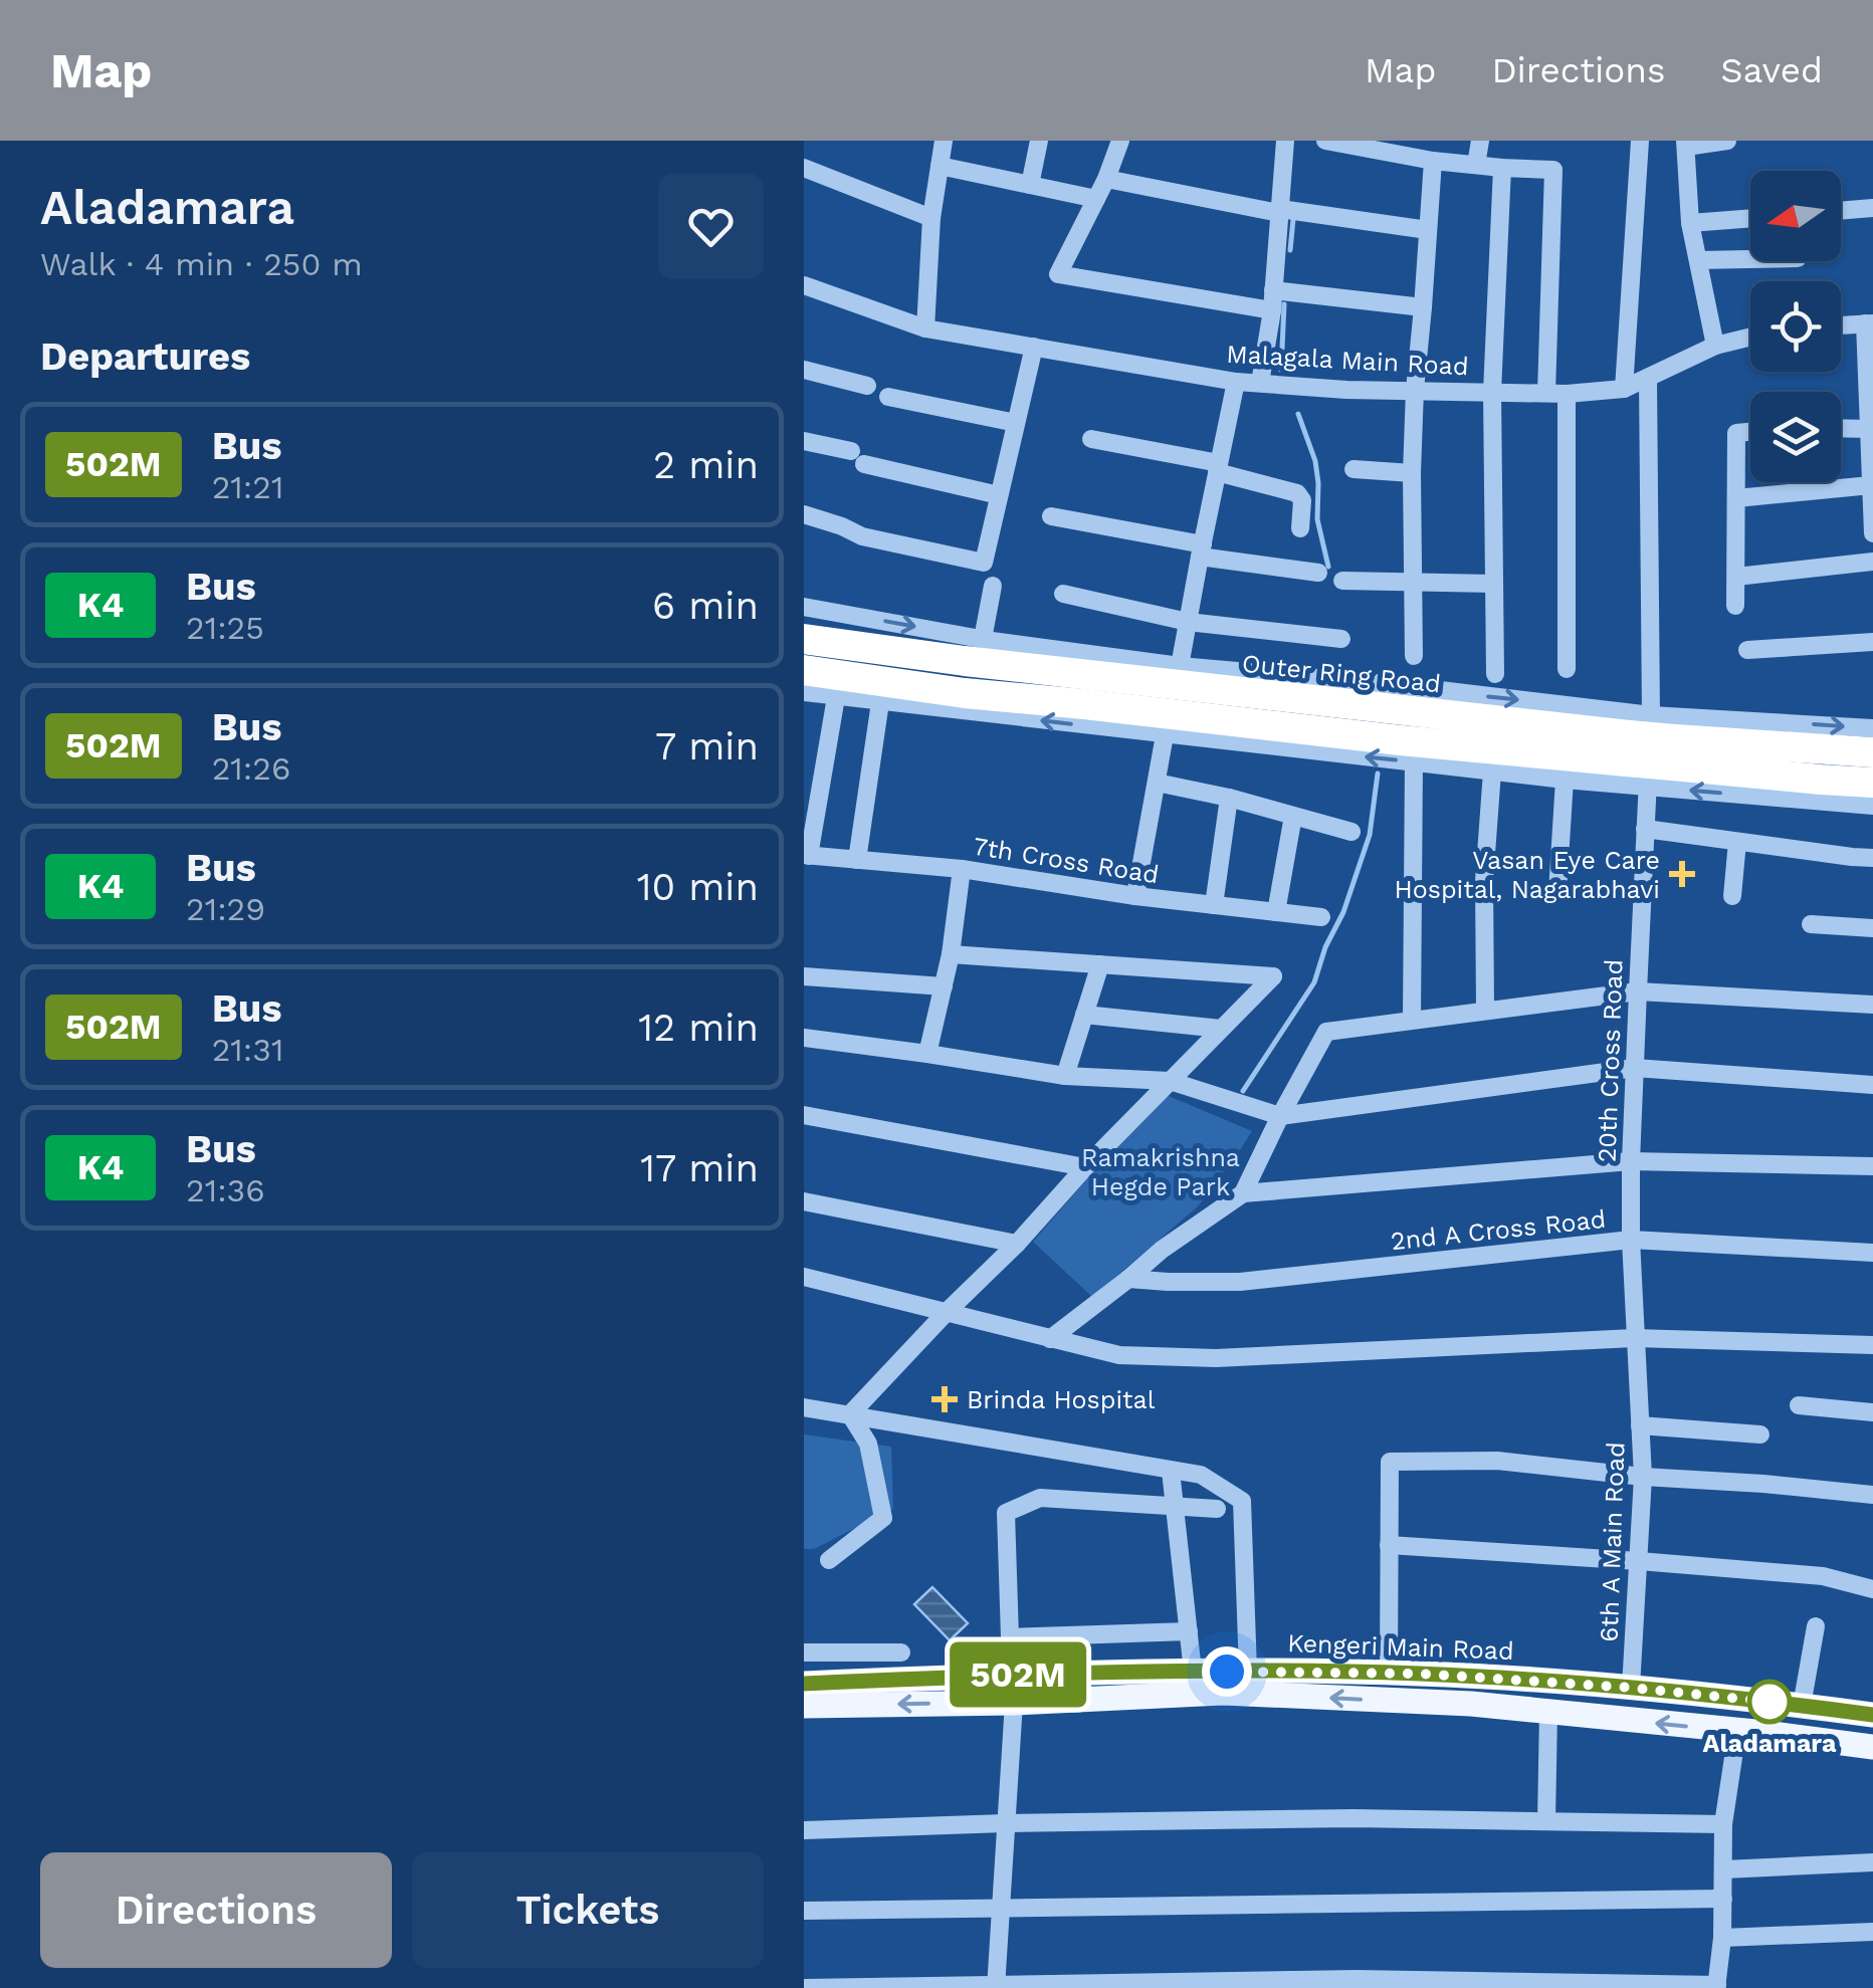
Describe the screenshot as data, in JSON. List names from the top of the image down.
{
  "streets": {
    "highway": ["Outer Ring Road"],
    "main road": ["Kengeri Main Road"],
    "street": [
      "Malagala Main Road",
      "7th Cross Road",
      "20th Cross Road",
      "2nd A Cross Road",
      "6th A Main Road"
    ]
  },
  "crossings": [
    ["Malagala Main Road", "20th Cross Road"],
    ["Outer Ring Road", "20th Cross Road"],
    ["20th Cross Road", "2nd A Cross Road"],
    ["20th Cross Road", "6th A Main Road"],
    ["6th A Main Road", "Kengeri Main Road"]
  ],
  "parks": ["Ramakrishna Hegde Park"],
  "places": {
    "health": ["Vasan Eye Care Hospital, Nagarabhavi", "Brinda Hospital"],
    "other": ["Aladamara"]
  },
  "lines": ["bus line 502M"],
  "north": "left",
  "page": {
    "header": "Map",
    "nav": ["Map", "Directions", "Saved"],
    "heading": [
      ["Aladamara", "Walk · 4 min · 250 m"],
      "Departures"
    ],
    "on_map": "502M",
    "list": [
      {
        "mark": "502M",
        "name": "Bus",
        "note": "21:21",
        "value": "2 min"
      },
      {
        "mark": "K4",
        "name": "Bus",
        "note": "21:25",
        "value": "6 min"
      },
      {
        "mark": "502M",
        "name": "Bus",
        "note": "21:26",
        "value": "7 min"
      },
      {
        "mark": "K4",
        "name": "Bus",
        "note": "21:29",
        "value": "10 min"
      },
      {
        "mark": "502M",
        "name": "Bus",
        "note": "21:31",
        "value": "12 min"
      },
      {
        "mark": "K4",
        "name": "Bus",
        "note": "21:36",
        "value": "17 min"
      }
    ],
    "buttons": ["Directions", "Tickets"]
  }
}
